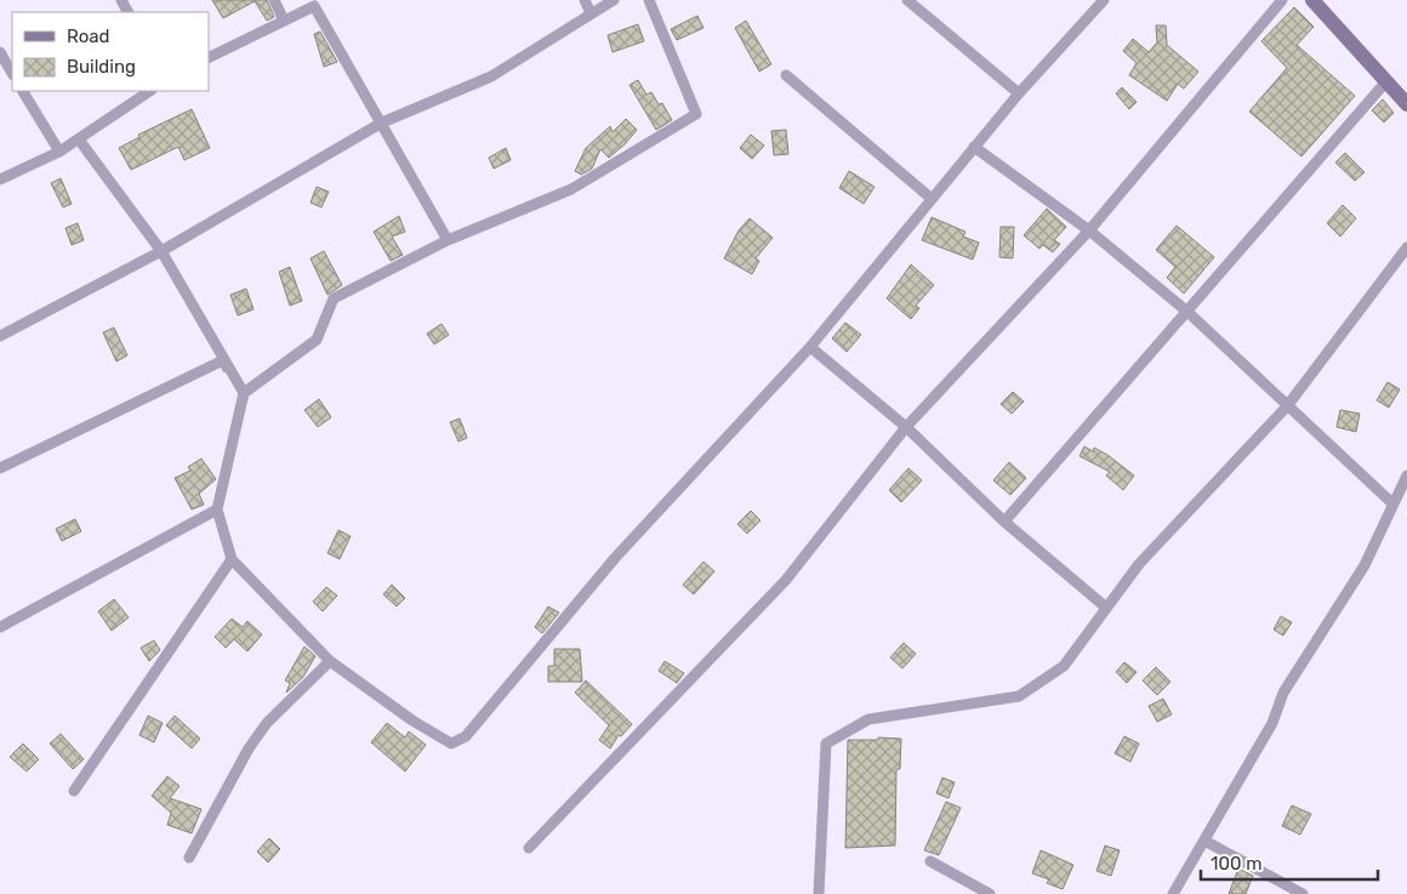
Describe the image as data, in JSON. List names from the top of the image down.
{
  "legend": ["Road", "Building"],
  "scale_bar": "100 m"
}
